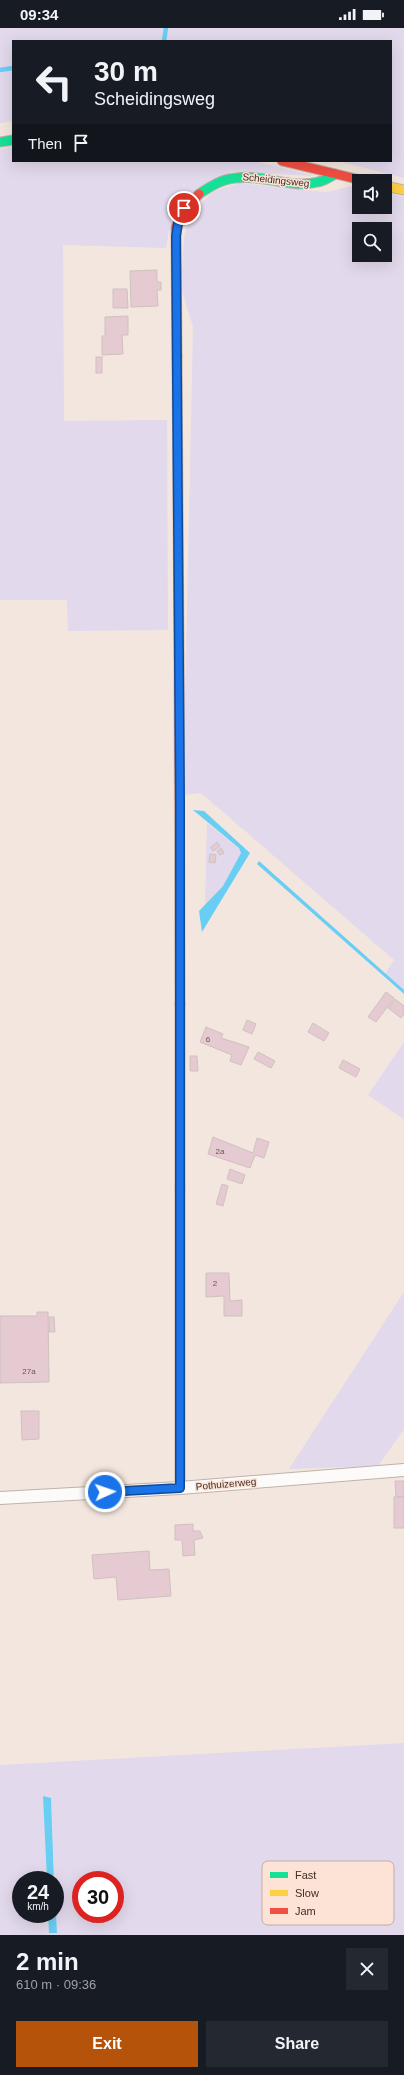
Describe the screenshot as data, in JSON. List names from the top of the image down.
{
  "streets": {
    "street": ["Scheidingsweg", "Pothuizerweg"]
  },
  "crossings": [
    ["Scheidingsweg", "Pothuizerweg"]
  ],
  "house_numbers": [
    "6",
    "2a",
    "2",
    "27a"
  ],
  "legend": ["Fast", "Slow", "Jam"],
  "page": {
    "status": "09:34",
    "turn": ["30 m", "Scheidingsweg"],
    "then": "Then",
    "speed": "24 km/h",
    "limit": "30",
    "heading": ["2 min", "610 m · 09:36"],
    "buttons": ["Exit", "Share"]
  }
}
